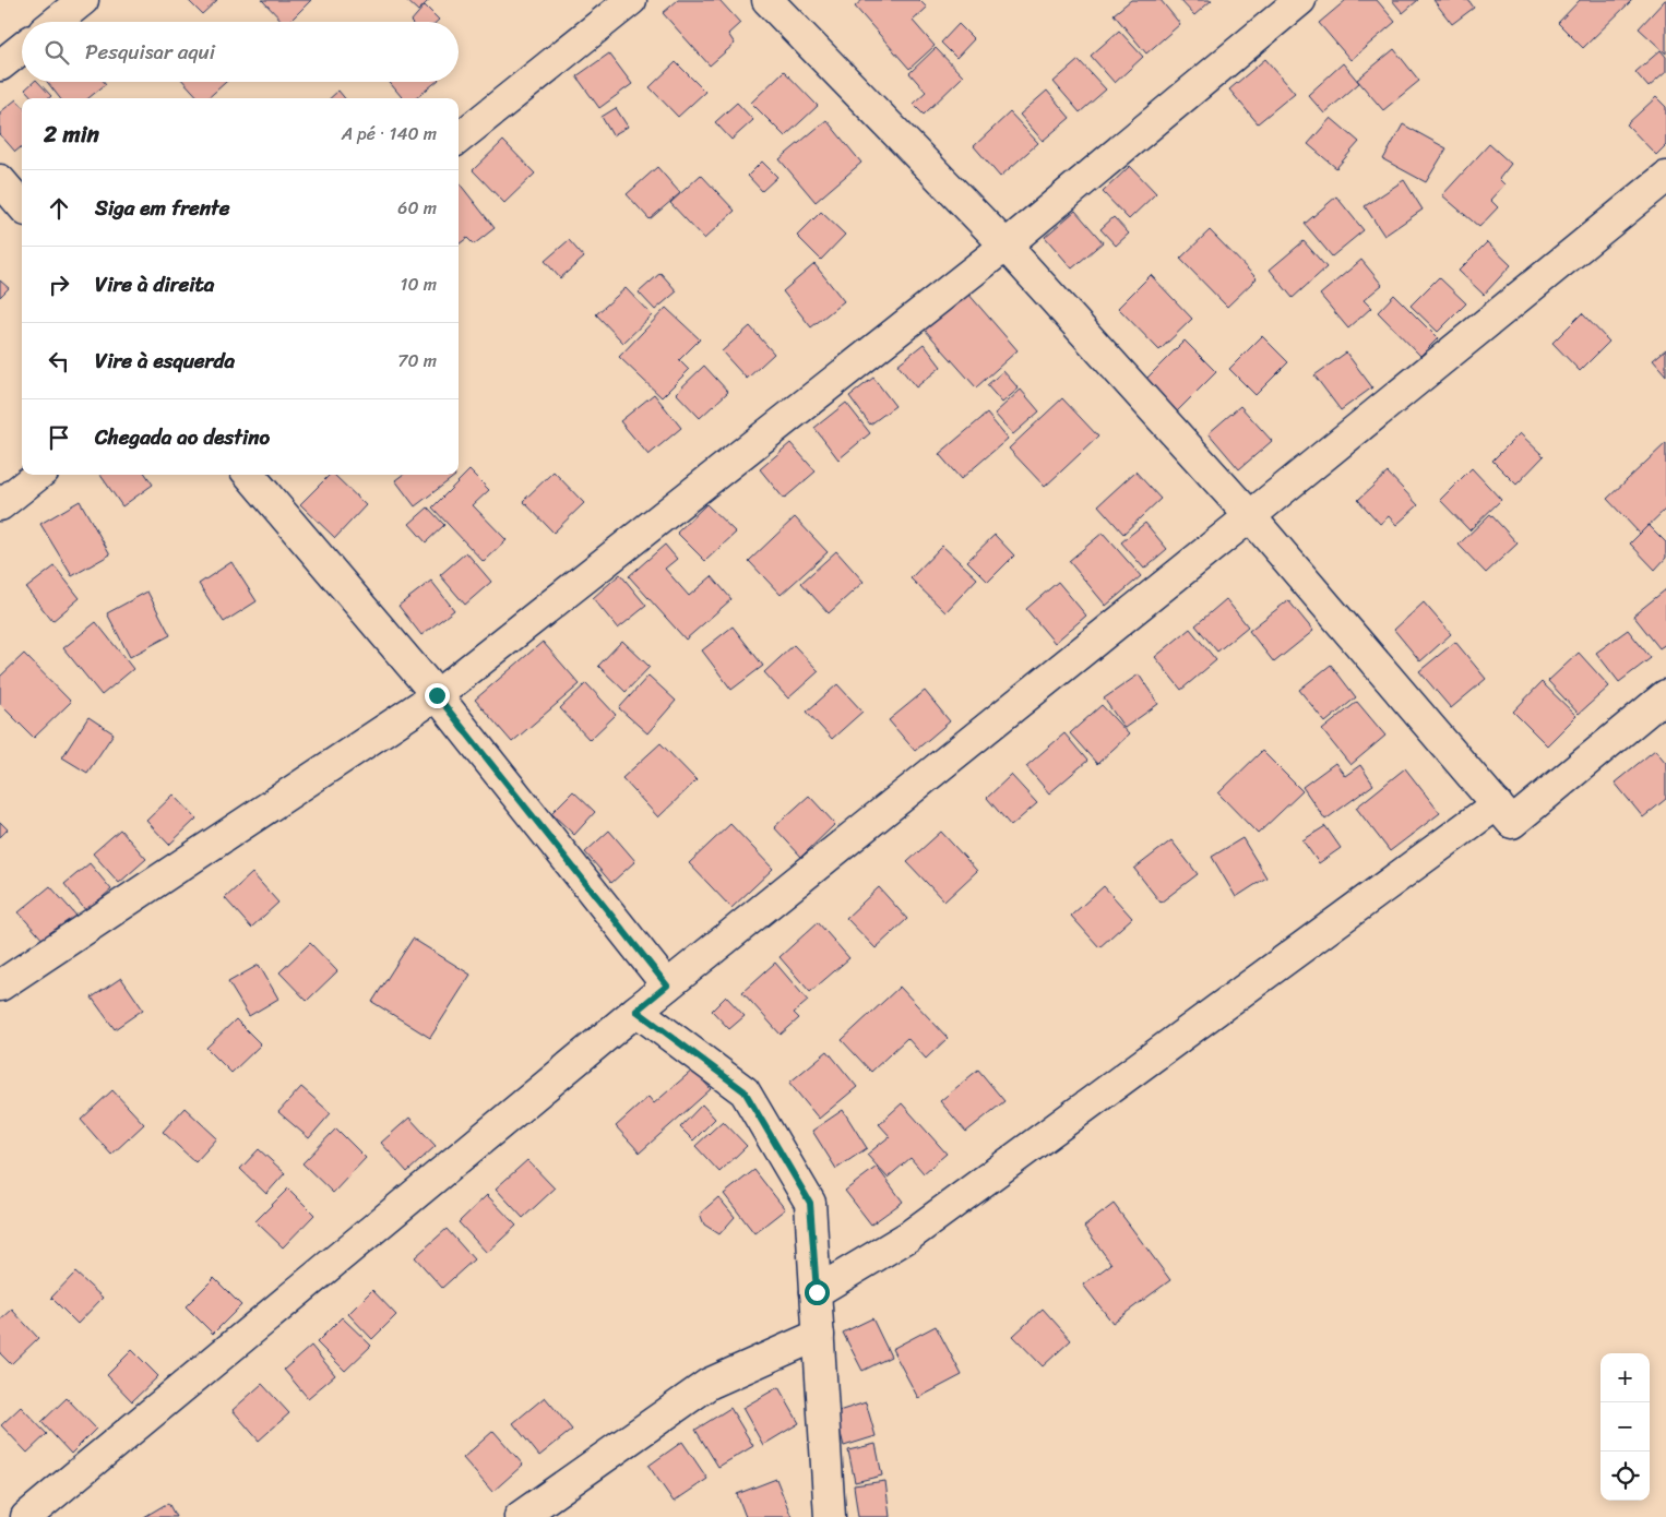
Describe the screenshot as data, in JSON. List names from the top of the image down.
{
  "page": {
    "search": "Pesquisar aqui",
    "heading": ["2 min", "A pé · 140 m"],
    "list": [
      ["Siga em frente", "60 m"],
      ["Vire à direita", "10 m"],
      ["Vire à esquerda", "70 m"],
      "Chegada ao destino"
    ],
    "map_buttons": ["+", "−"]
  }
}
